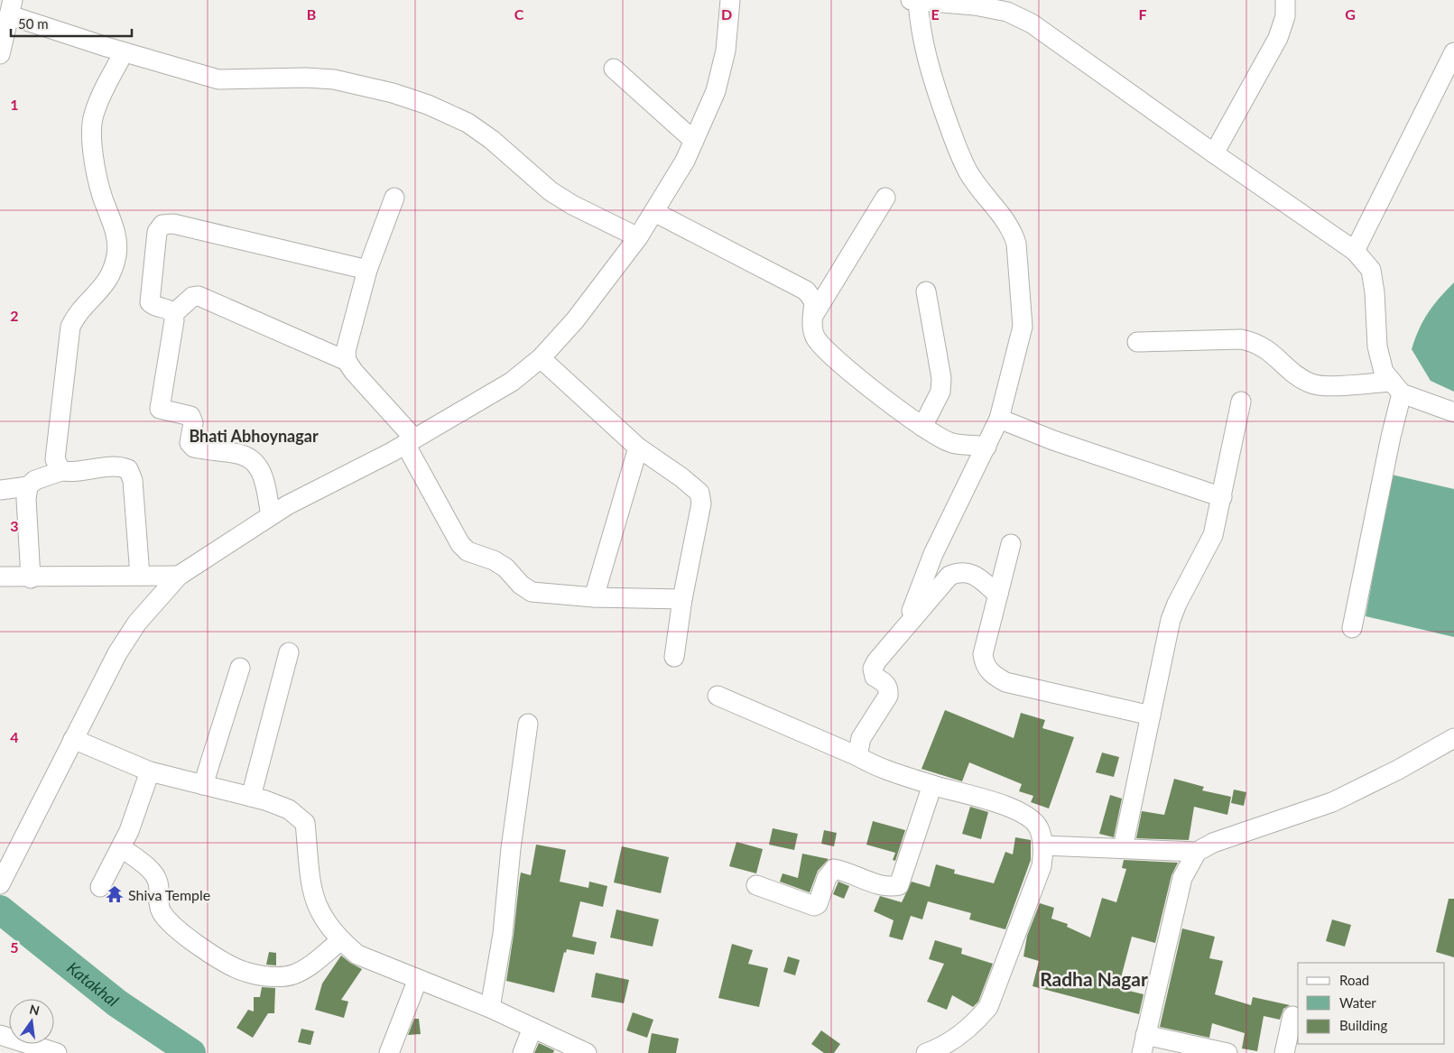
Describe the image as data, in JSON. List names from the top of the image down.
{
  "districts": ["Bhati Abhoynagar", "Radha Nagar"],
  "water": ["Katakhal"],
  "places": {
    "temple": ["Shiva Temple"]
  },
  "legend": ["Road", "Water", "Building"],
  "scale_bar": "50 m",
  "north": "top",
  "grid": {
    "columns": [
      "B",
      "C",
      "D",
      "E",
      "F",
      "G"
    ],
    "rows": [
      "1",
      "2",
      "3",
      "4",
      "5"
    ]
  }
}
